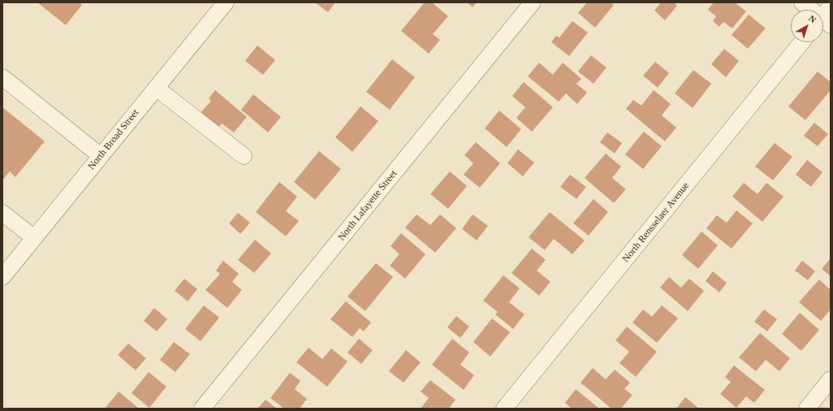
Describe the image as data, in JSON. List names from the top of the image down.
{
  "streets": {
    "street": ["North Broad Street", "North Lafayette Street", "North Rensselaer Avenue"]
  },
  "north": "top right"
}
